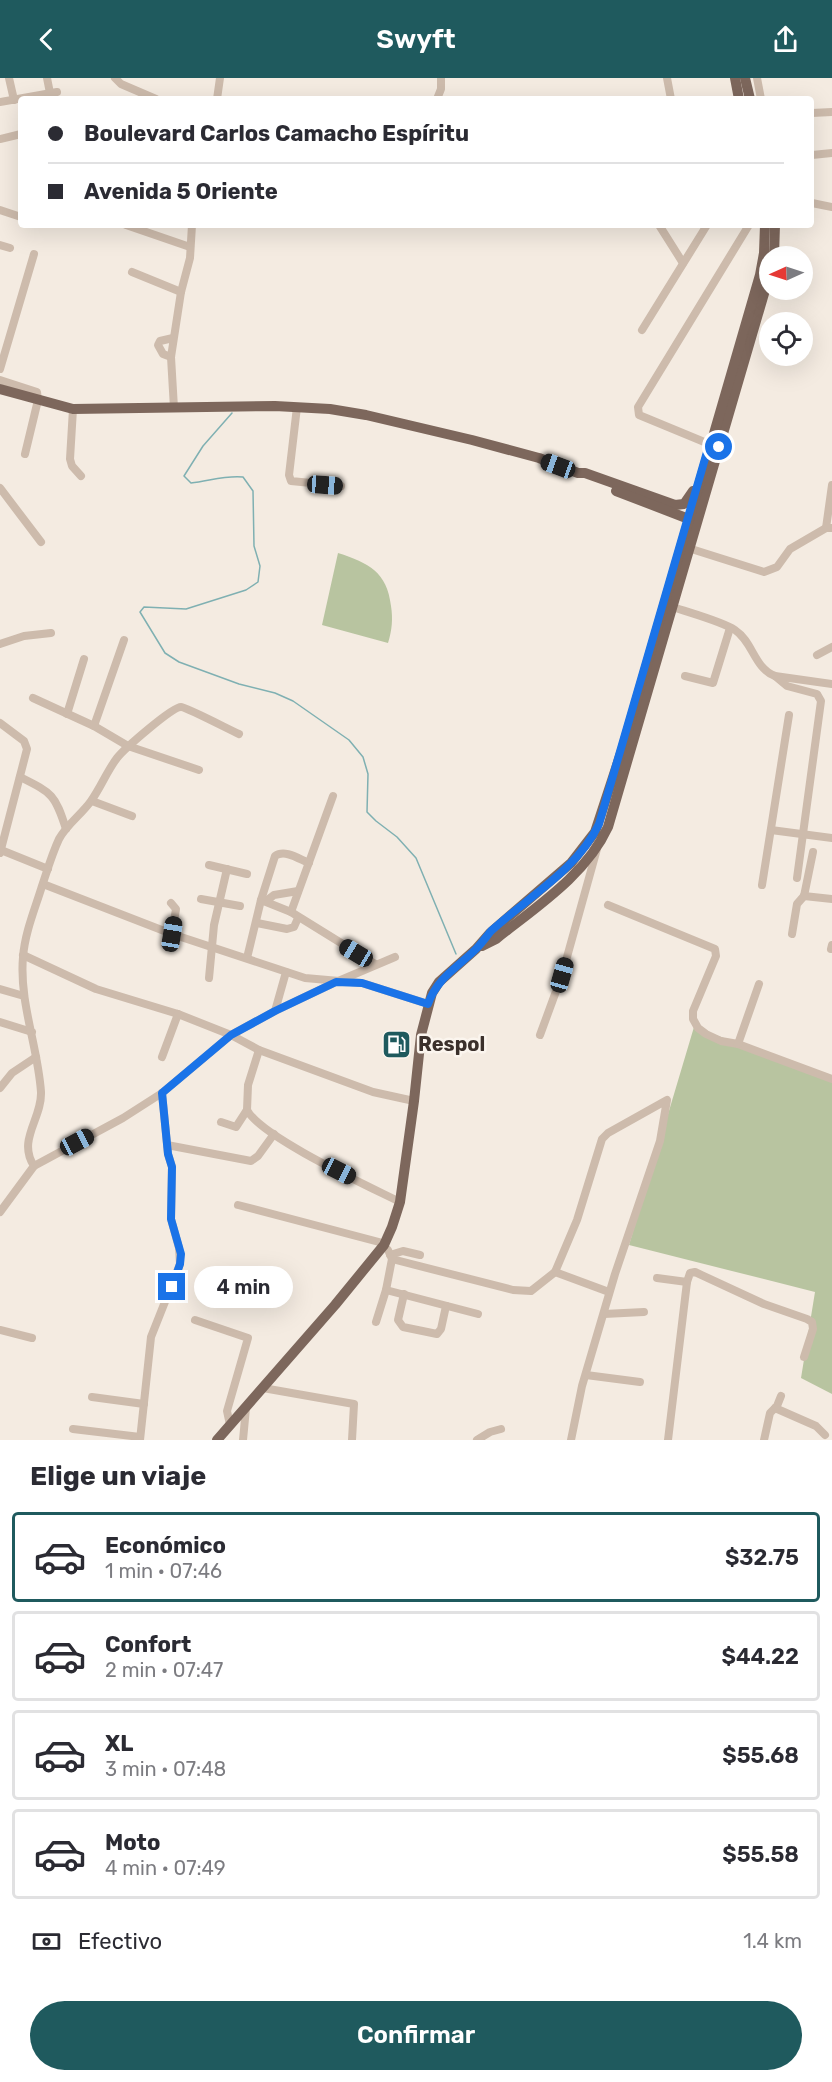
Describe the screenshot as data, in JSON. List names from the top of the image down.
{
  "places": {
    "fuel station": ["Respol"]
  },
  "north": "left",
  "page": {
    "header": "Swyft",
    "banner": ["Boulevard Carlos Camacho Espíritu", "Avenida 5 Oriente"],
    "bubble": "4 min",
    "heading": "Elige un viaje",
    "list": [
      {
        "name": "Económico",
        "note": "1 min · 07:46",
        "value": "$32.75"
      },
      {
        "name": "Confort",
        "note": "2 min · 07:47",
        "value": "$44.22"
      },
      {
        "name": "XL",
        "note": "3 min · 07:48",
        "value": "$55.68"
      },
      {
        "name": "Moto",
        "note": "4 min · 07:49",
        "value": "$55.58"
      }
    ],
    "pay": ["Efectivo", "1.4 km"],
    "buttons": "Confirmar"
  }
}
